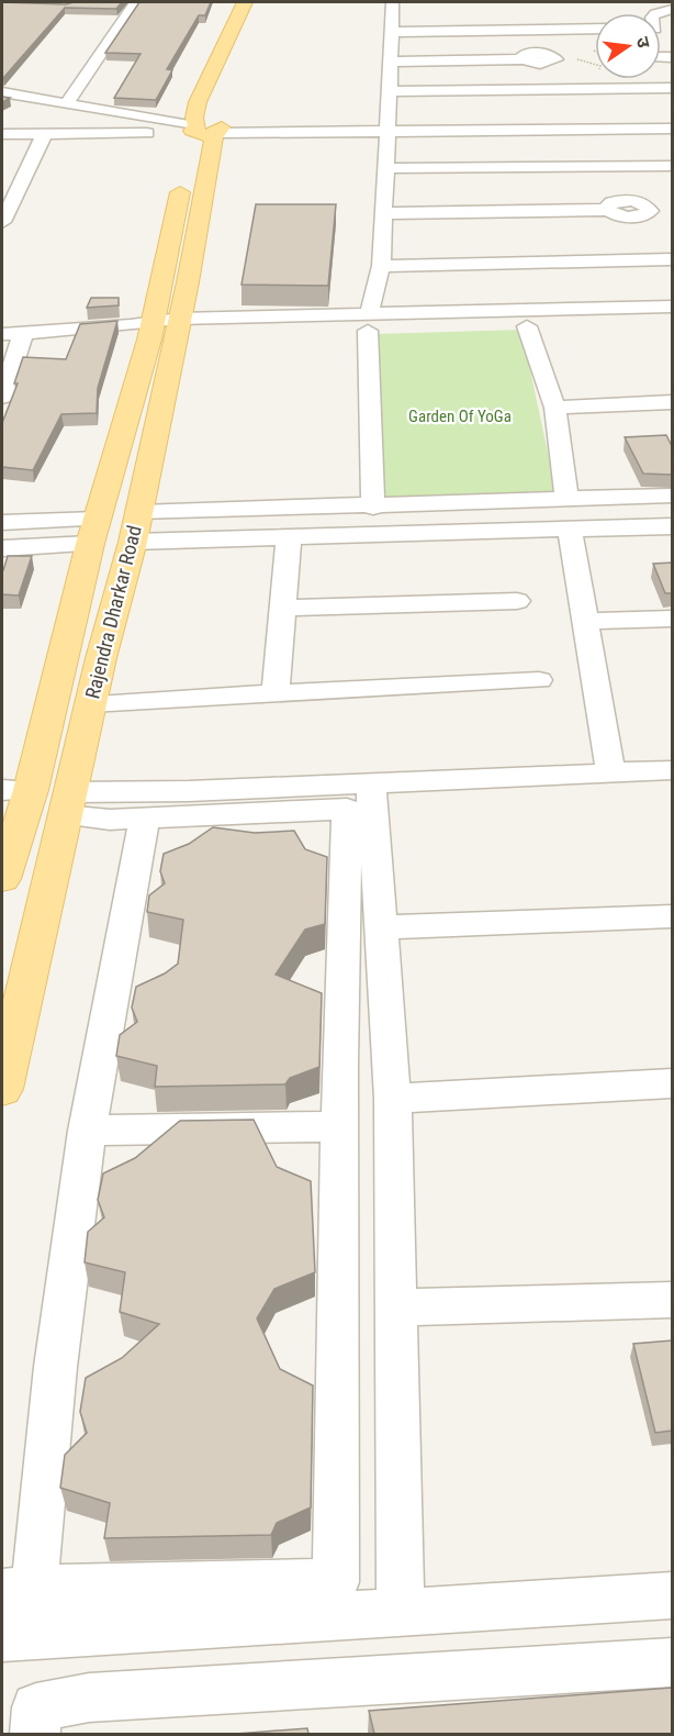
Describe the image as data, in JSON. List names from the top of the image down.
{
  "streets": {
    "main road": ["Rajendra Dharkar Road"]
  },
  "parks": ["Garden Of YoGa"],
  "north": "right"
}
